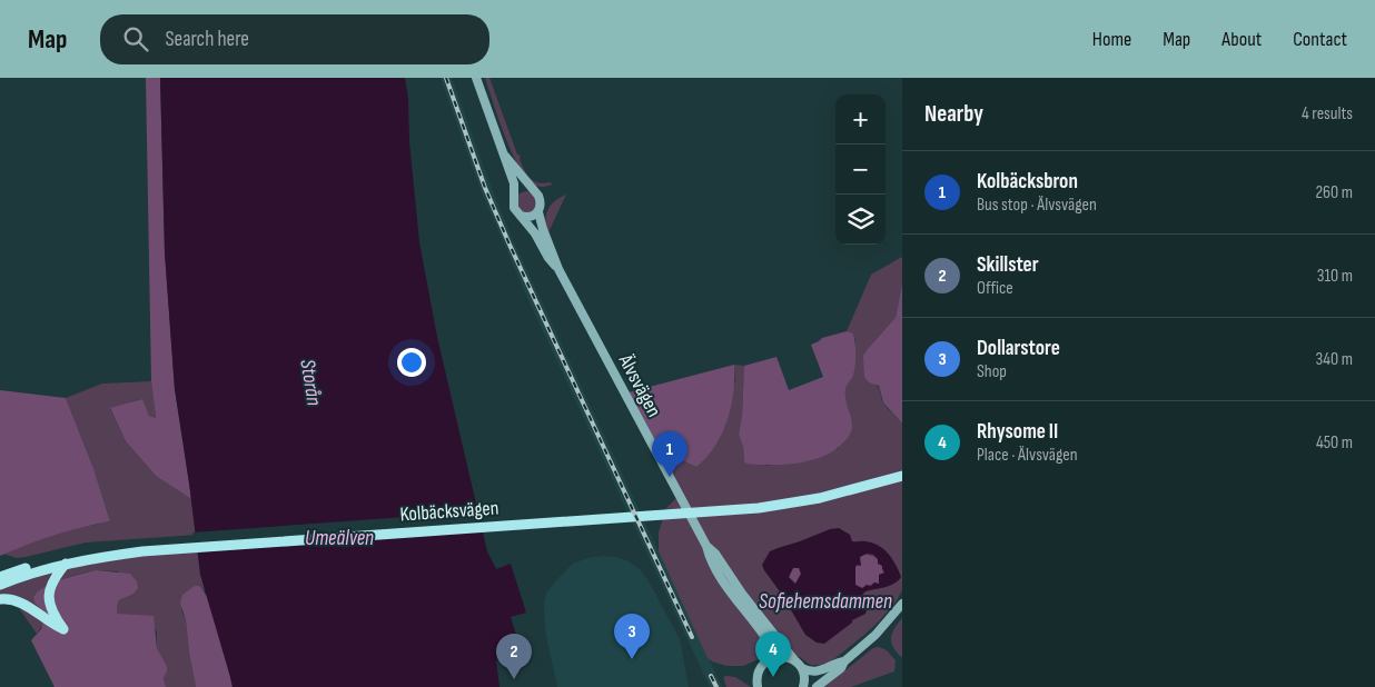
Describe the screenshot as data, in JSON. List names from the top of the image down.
{
  "streets": {
    "highway": ["Kolbäcksvägen"],
    "main road": ["Älvsvägen"]
  },
  "water": ["Storån", "Umeälven", "Sofiehemsdammen"],
  "page": {
    "header": "Map",
    "search": "Search here",
    "nav": [
      "Home",
      "Map",
      "About",
      "Contact"
    ],
    "heading": ["Nearby", "4 results"],
    "map_buttons": ["+", "−"],
    "list": [
      {
        "mark": "1",
        "name": "Kolbäcksbron",
        "note": "Bus stop · Älvsvägen",
        "value": "260 m"
      },
      {
        "mark": "2",
        "name": "Skillster",
        "note": "Office",
        "value": "310 m"
      },
      {
        "mark": "3",
        "name": "Dollarstore",
        "note": "Shop",
        "value": "340 m"
      },
      {
        "mark": "4",
        "name": "Rhysome II",
        "note": "Place · Älvsvägen",
        "value": "450 m"
      }
    ],
    "pins": [
      "1",
      "3",
      "4",
      "2"
    ]
  }
}
